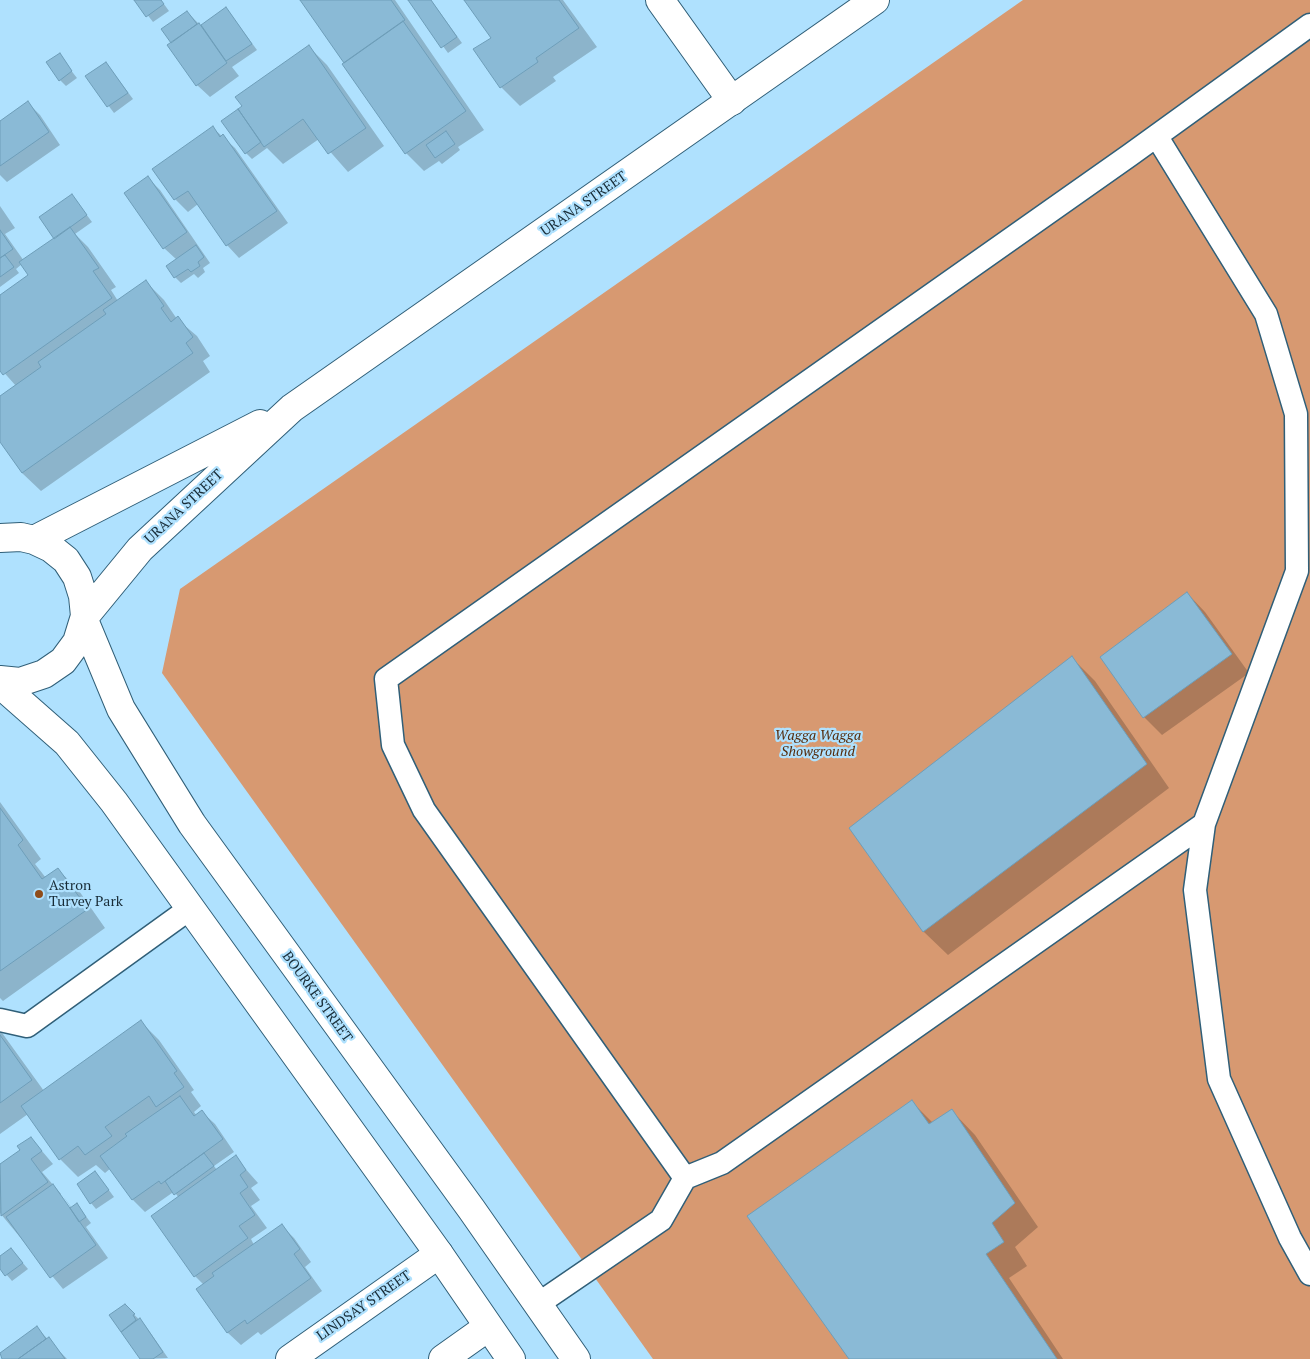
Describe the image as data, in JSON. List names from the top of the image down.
{
  "streets": {
    "main road": ["URANA STREET", "BOURKE STREET", "LINDSAY STREET"]
  },
  "crossings": [
    ["URANA STREET", "BOURKE STREET"]
  ],
  "parks": ["Wagga Wagga Showground"],
  "places": ["Astron Turvey Park"]
}
